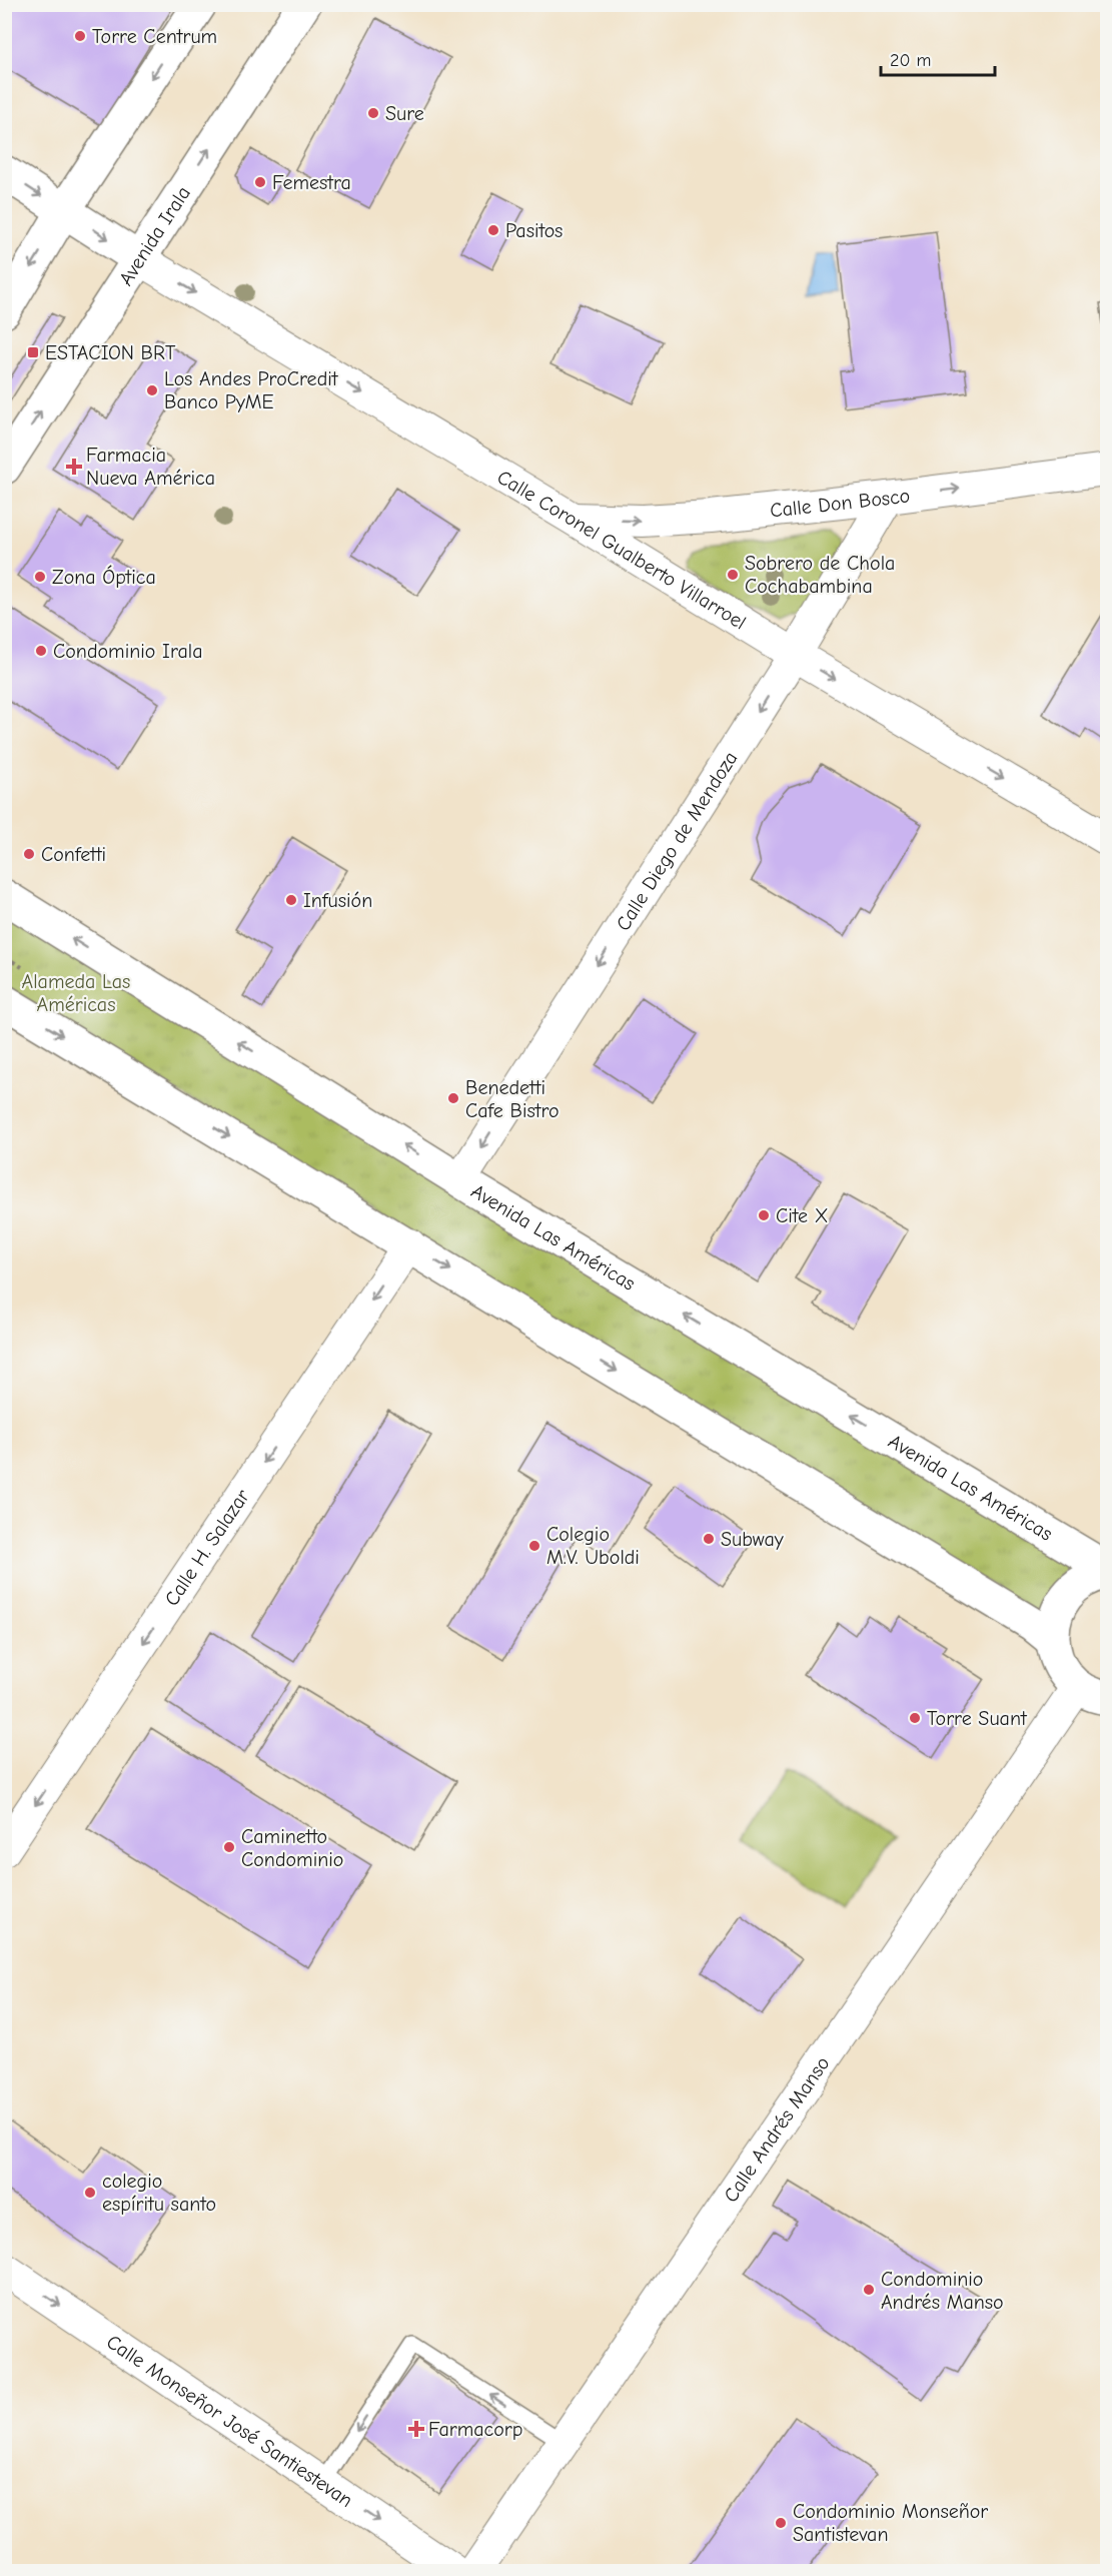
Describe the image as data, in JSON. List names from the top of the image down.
{
  "streets": {
    "street": [
      "Avenida Irala",
      "Calle Don Bosco",
      "Calle Coronel Gualberto Villarroel",
      "Calle Diego de Mendoza",
      "Avenida Las Américas",
      "Calle H. Salazar",
      "Calle Andrés Manso",
      "Calle Monseñor José Santiestevan"
    ]
  },
  "crossings": [
    ["Avenida Irala", "Calle Coronel Gualberto Villarroel"],
    ["Calle Don Bosco", "Calle Coronel Gualberto Villarroel"],
    ["Calle Don Bosco", "Calle Diego de Mendoza"],
    ["Calle Coronel Gualberto Villarroel", "Calle Diego de Mendoza"],
    ["Calle Diego de Mendoza", "Avenida Las Américas"]
  ],
  "one_way": [
    "Calle Don Bosco",
    "Calle Coronel Gualberto Villarroel",
    "Calle Diego de Mendoza",
    "Calle H. Salazar",
    "Calle Monseñor José Santiestevan"
  ],
  "parks": ["Alameda Las Américas"],
  "places": {
    "other": [
      "Torre Centrum",
      "Sure",
      "Femestra",
      "Pasitos",
      "Los Andes ProCredit Banco PyME",
      "Sobrero de Chola Cochabambina",
      "Zona Óptica",
      "Condominio Irala",
      "Confetti",
      "Infusión",
      "Benedetti Cafe Bistro",
      "Cite X",
      "Subway",
      "Colegio M.V. Uboldi",
      "Torre Suant",
      "Caminetto Condominio",
      "colegio espíritu santo",
      "Condominio Andrés Manso",
      "Condominio Monseñor Santistevan"
    ],
    "transit": ["ESTACION BRT"],
    "health": ["Farmacia Nueva América", "Farmacorp"]
  },
  "scale_bar": "20 m"
}
